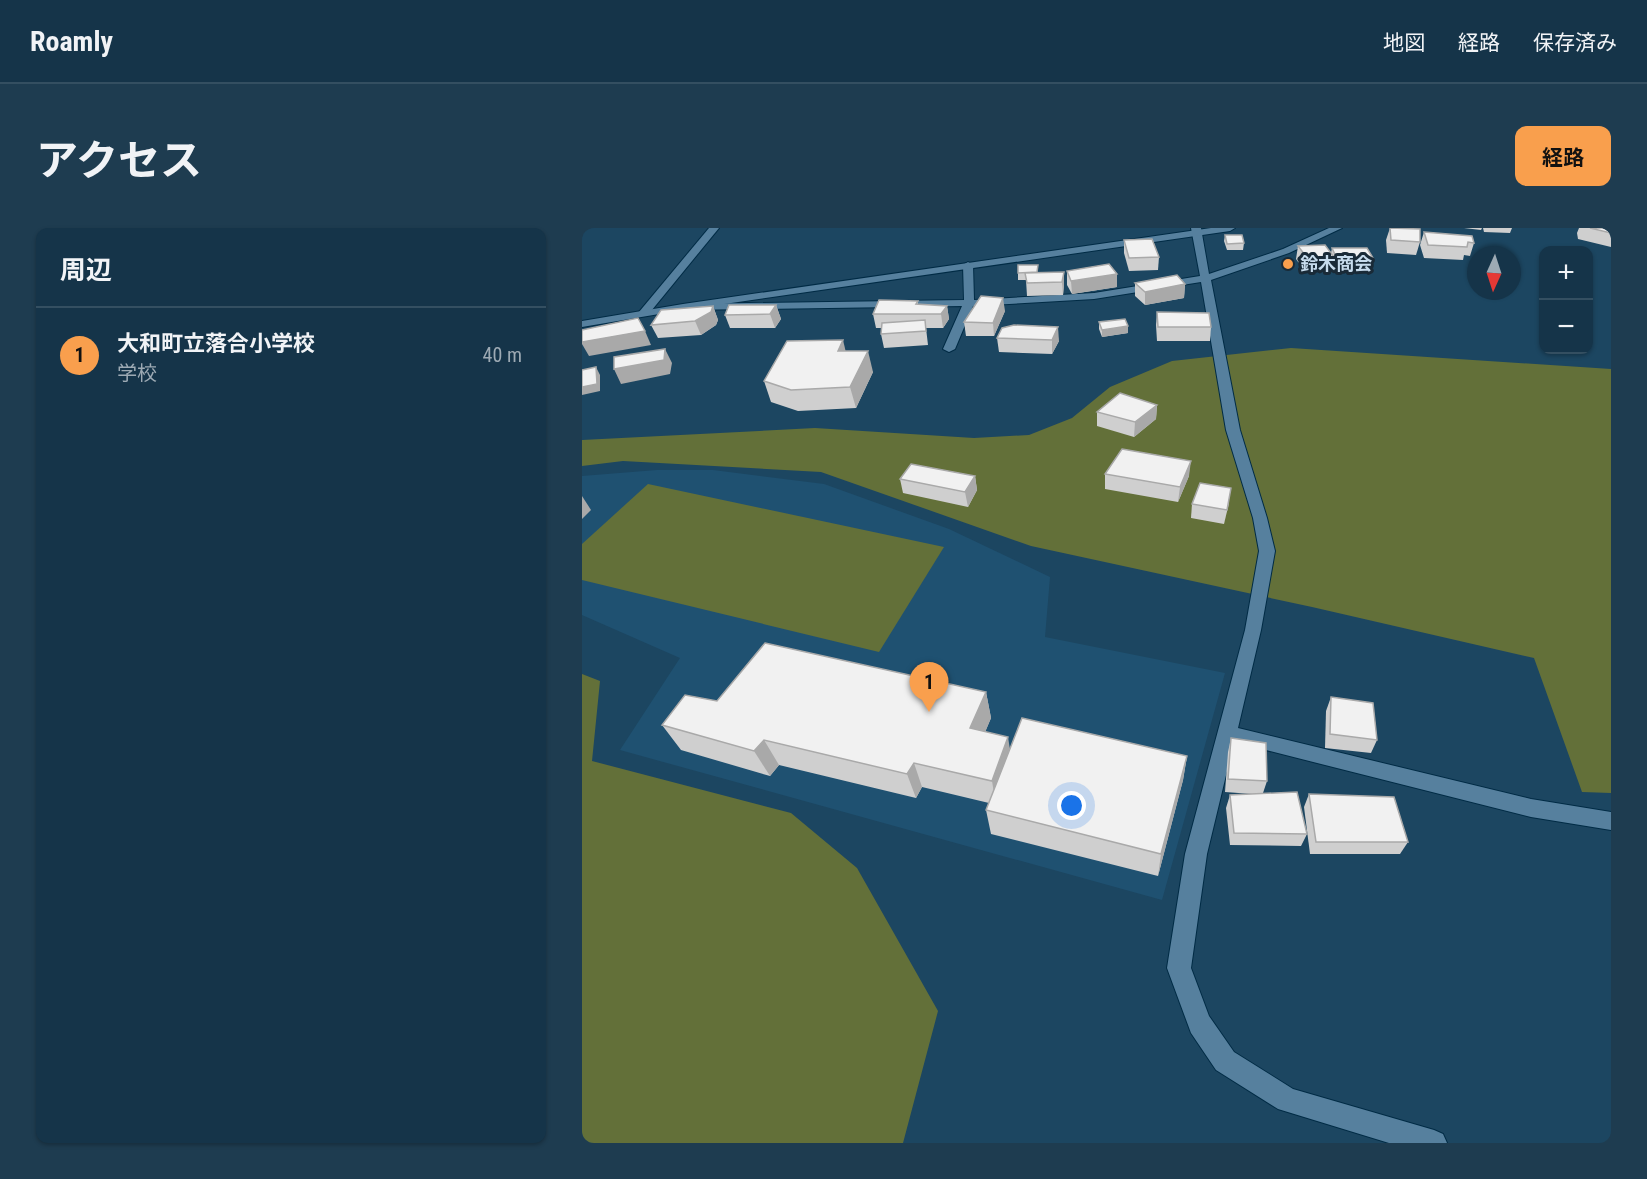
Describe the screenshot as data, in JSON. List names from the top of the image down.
{
  "places": ["鈴木商会"],
  "north": "bottom",
  "page": {
    "header": "Roamly",
    "nav": ["地図", "経路", "保存済み"],
    "title": "アクセス",
    "buttons": "経路",
    "heading": "周辺",
    "map_buttons": ["+", "−"],
    "list": [
      {
        "mark": "1",
        "name": "大和町立落合小学校",
        "note": "学校",
        "value": "40 m"
      }
    ],
    "pins": "1"
  }
}
